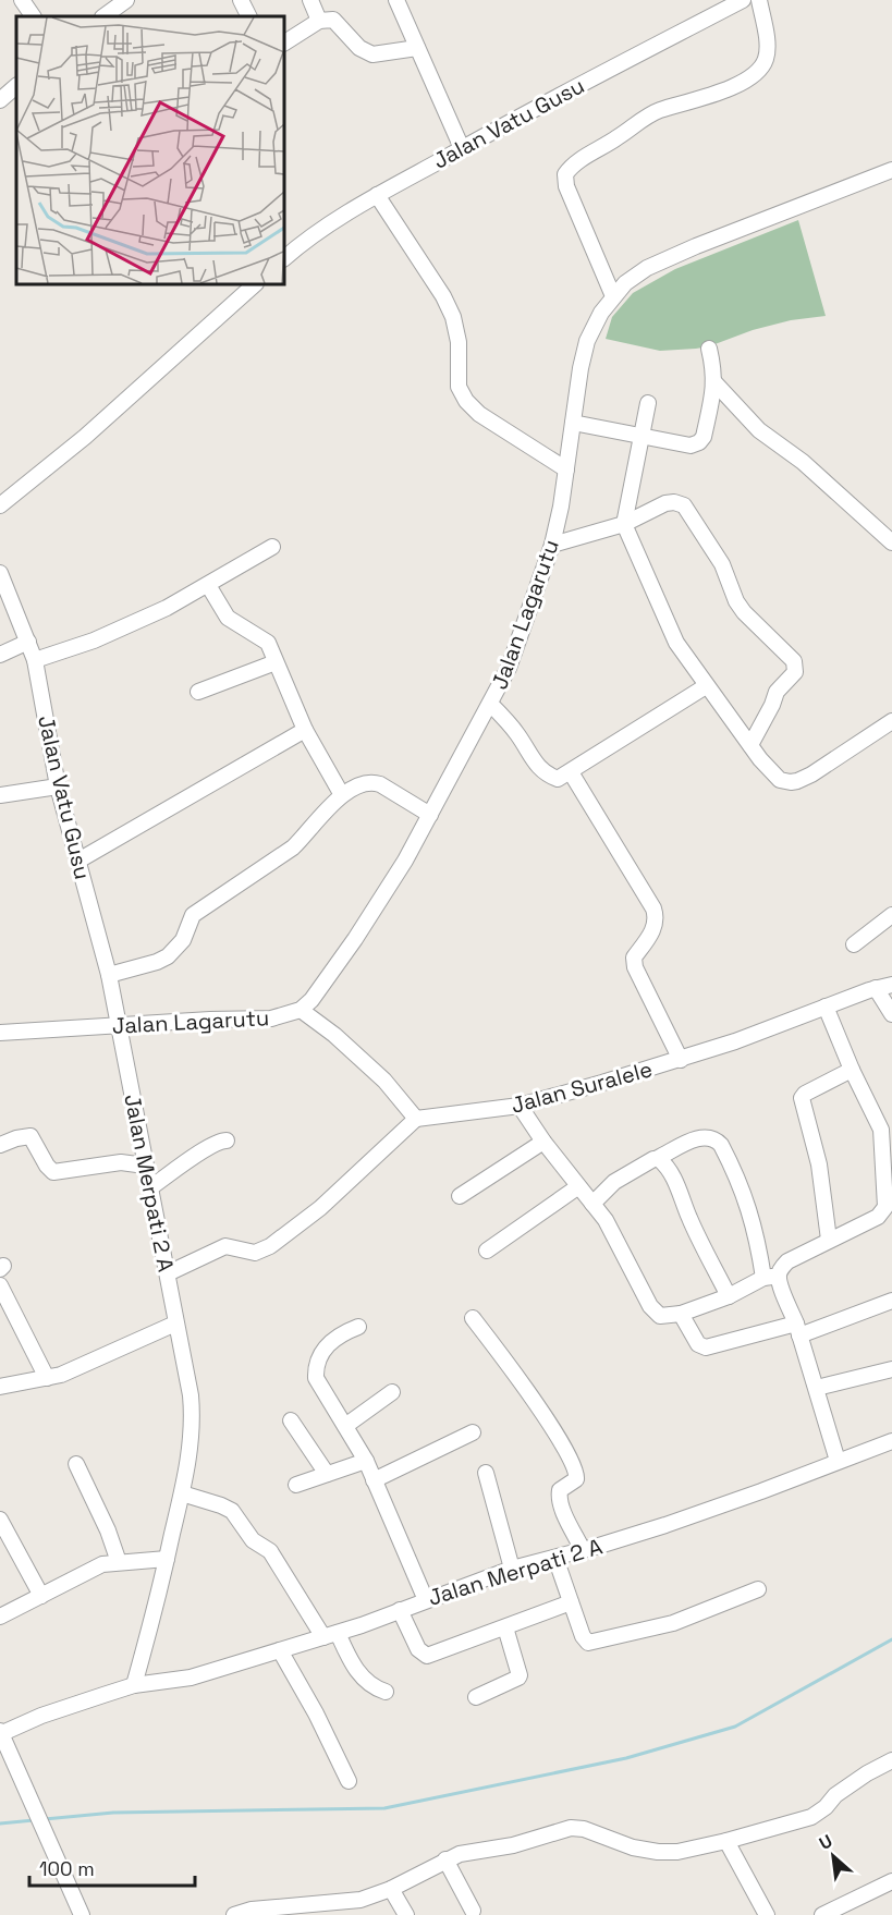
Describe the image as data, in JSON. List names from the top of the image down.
{
  "streets": {
    "street": [
      "Jalan Vatu Gusu",
      "Jalan Lagarutu",
      "Jalan Suralele",
      "Jalan Merpati 2 A"
    ]
  },
  "crossings": [
    ["Jalan Vatu Gusu", "Jalan Lagarutu"],
    ["Jalan Vatu Gusu", "Jalan Merpati 2 A"],
    ["Jalan Lagarutu", "Jalan Merpati 2 A"]
  ],
  "scale_bar": "100 m",
  "north": "top left"
}
